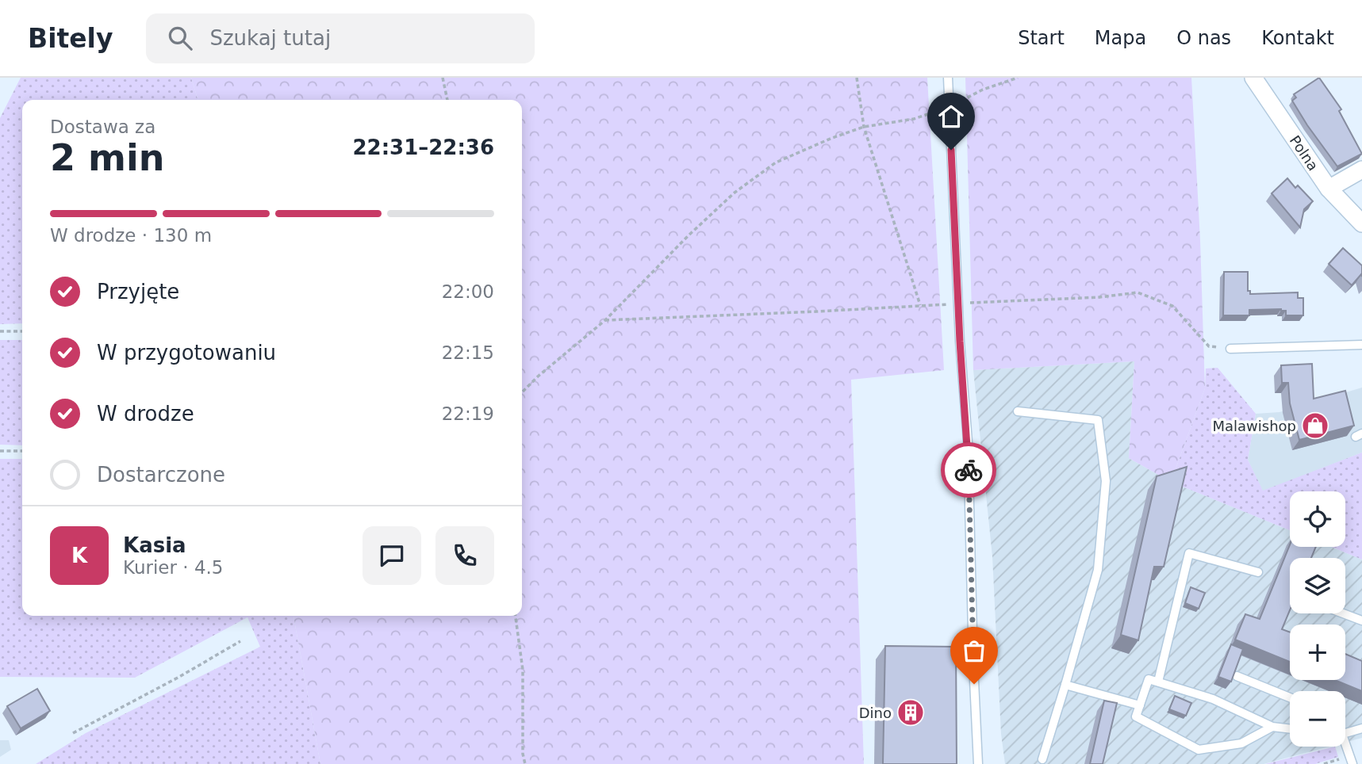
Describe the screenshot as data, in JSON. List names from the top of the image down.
{
  "streets": {
    "street": ["Polna"]
  },
  "places": {
    "shop": ["Malawishop"],
    "building": ["Dino"]
  },
  "page": {
    "header": "Bitely",
    "search": "Szukaj tutaj",
    "nav": [
      "Start",
      "Mapa",
      "O nas",
      "Kontakt"
    ],
    "heading": ["2 min", "Dostawa za", "22:31–22:36"],
    "panel": ["Kasia", "Kurier · 4.5"],
    "bar": "W drodze · 130 m",
    "list": [
      ["Przyjęte", "22:00"],
      ["W przygotowaniu", "22:15"],
      ["W drodze", "22:19"],
      "Dostarczone"
    ],
    "map_buttons": ["+", "−"],
    "round": "K"
  }
}
